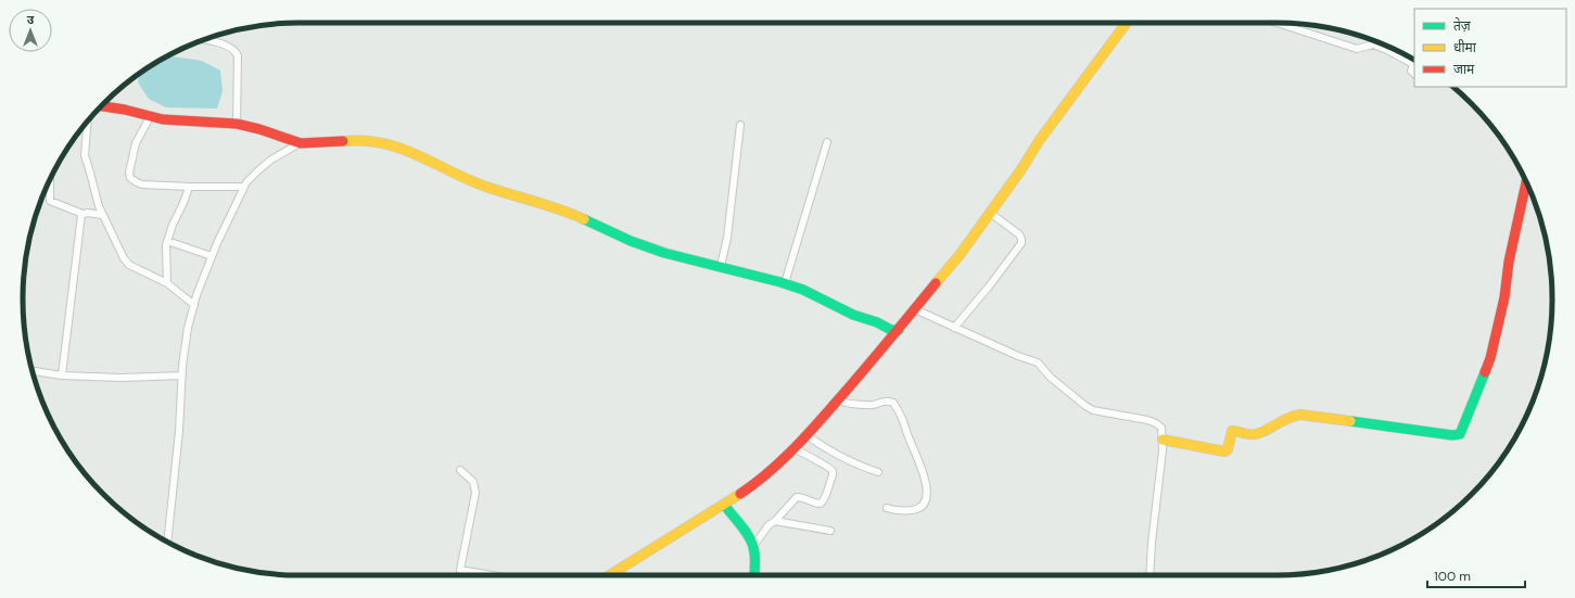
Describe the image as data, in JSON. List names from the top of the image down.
{
  "legend": ["तेज़", "धीमा", "जाम"],
  "scale_bar": "100 m",
  "north": "top"
}
